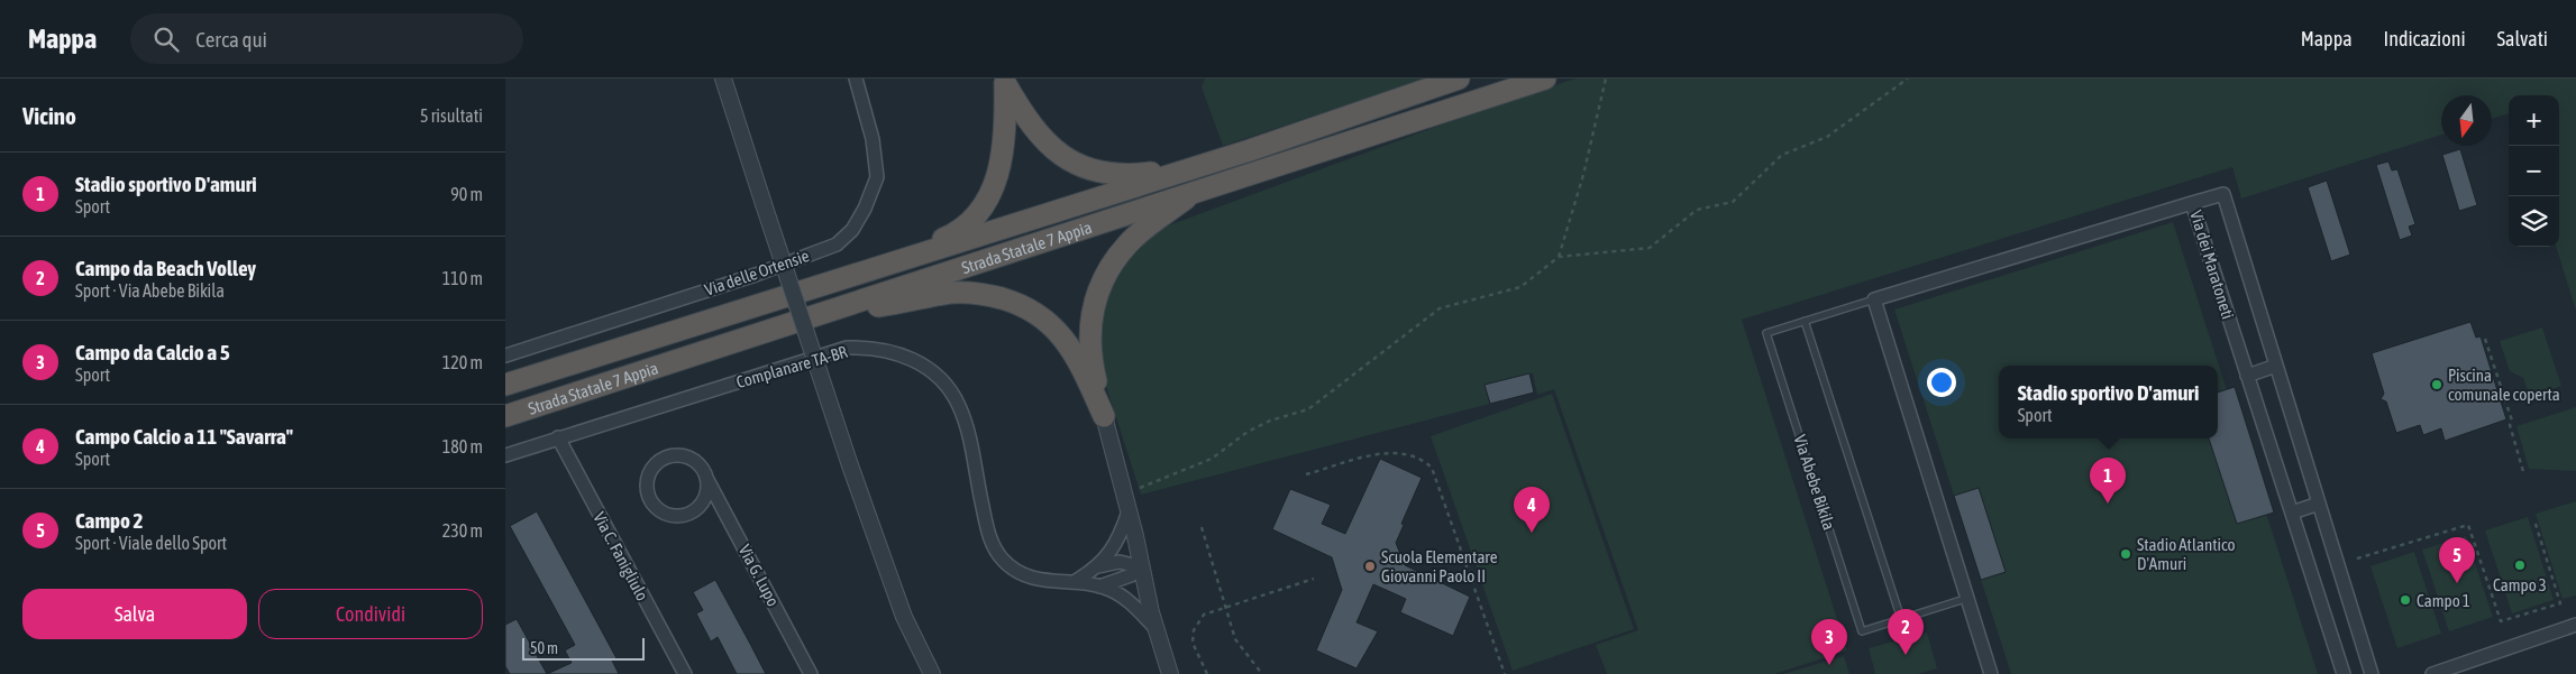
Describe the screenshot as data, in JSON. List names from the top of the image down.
{
  "streets": {
    "highway": ["Strada Statale 7 Appia"],
    "street": [
      "Via dei Maratoneti",
      "Via delle Ortensie",
      "Complanare TA-BR",
      "Via Abebe Bikila",
      "Via C. Fanigliulo",
      "Via G. Lupo"
    ]
  },
  "crossings": [
    ["Via dei Maratoneti", "Via Abebe Bikila"],
    ["Complanare TA-BR", "Via C. Fanigliulo"]
  ],
  "places": [
    "Piscina comunale coperta",
    "Stadio Atlantico D'Amuri",
    "Campo 3",
    "Scuola Elementare Giovanni Paolo II",
    "Campo 1"
  ],
  "scale_bar": "50 m",
  "north": "bottom",
  "page": {
    "header": "Mappa",
    "search": "Cerca qui",
    "nav": ["Mappa", "Indicazioni", "Salvati"],
    "heading": ["Vicino", "5 risultati"],
    "map_buttons": ["+", "−"],
    "list": [
      {
        "mark": "1",
        "name": "Stadio sportivo D'amuri",
        "note": "Sport",
        "value": "90 m"
      },
      {
        "mark": "2",
        "name": "Campo da Beach Volley",
        "note": "Sport · Via Abebe Bikila",
        "value": "110 m"
      },
      {
        "mark": "3",
        "name": "Campo da Calcio a 5",
        "note": "Sport",
        "value": "120 m"
      },
      {
        "mark": "4",
        "name": "Campo Calcio a 11 \"Savarra\"",
        "note": "Sport",
        "value": "180 m"
      },
      {
        "mark": "5",
        "name": "Campo 2",
        "note": "Sport · Viale dello Sport",
        "value": "230 m"
      }
    ],
    "popup": ["Stadio sportivo D'amuri", "Sport"],
    "pins": [
      "1",
      "4",
      "5",
      "2",
      "3"
    ],
    "buttons": ["Salva", "Condividi"],
    "scale": "50 m"
  }
}
